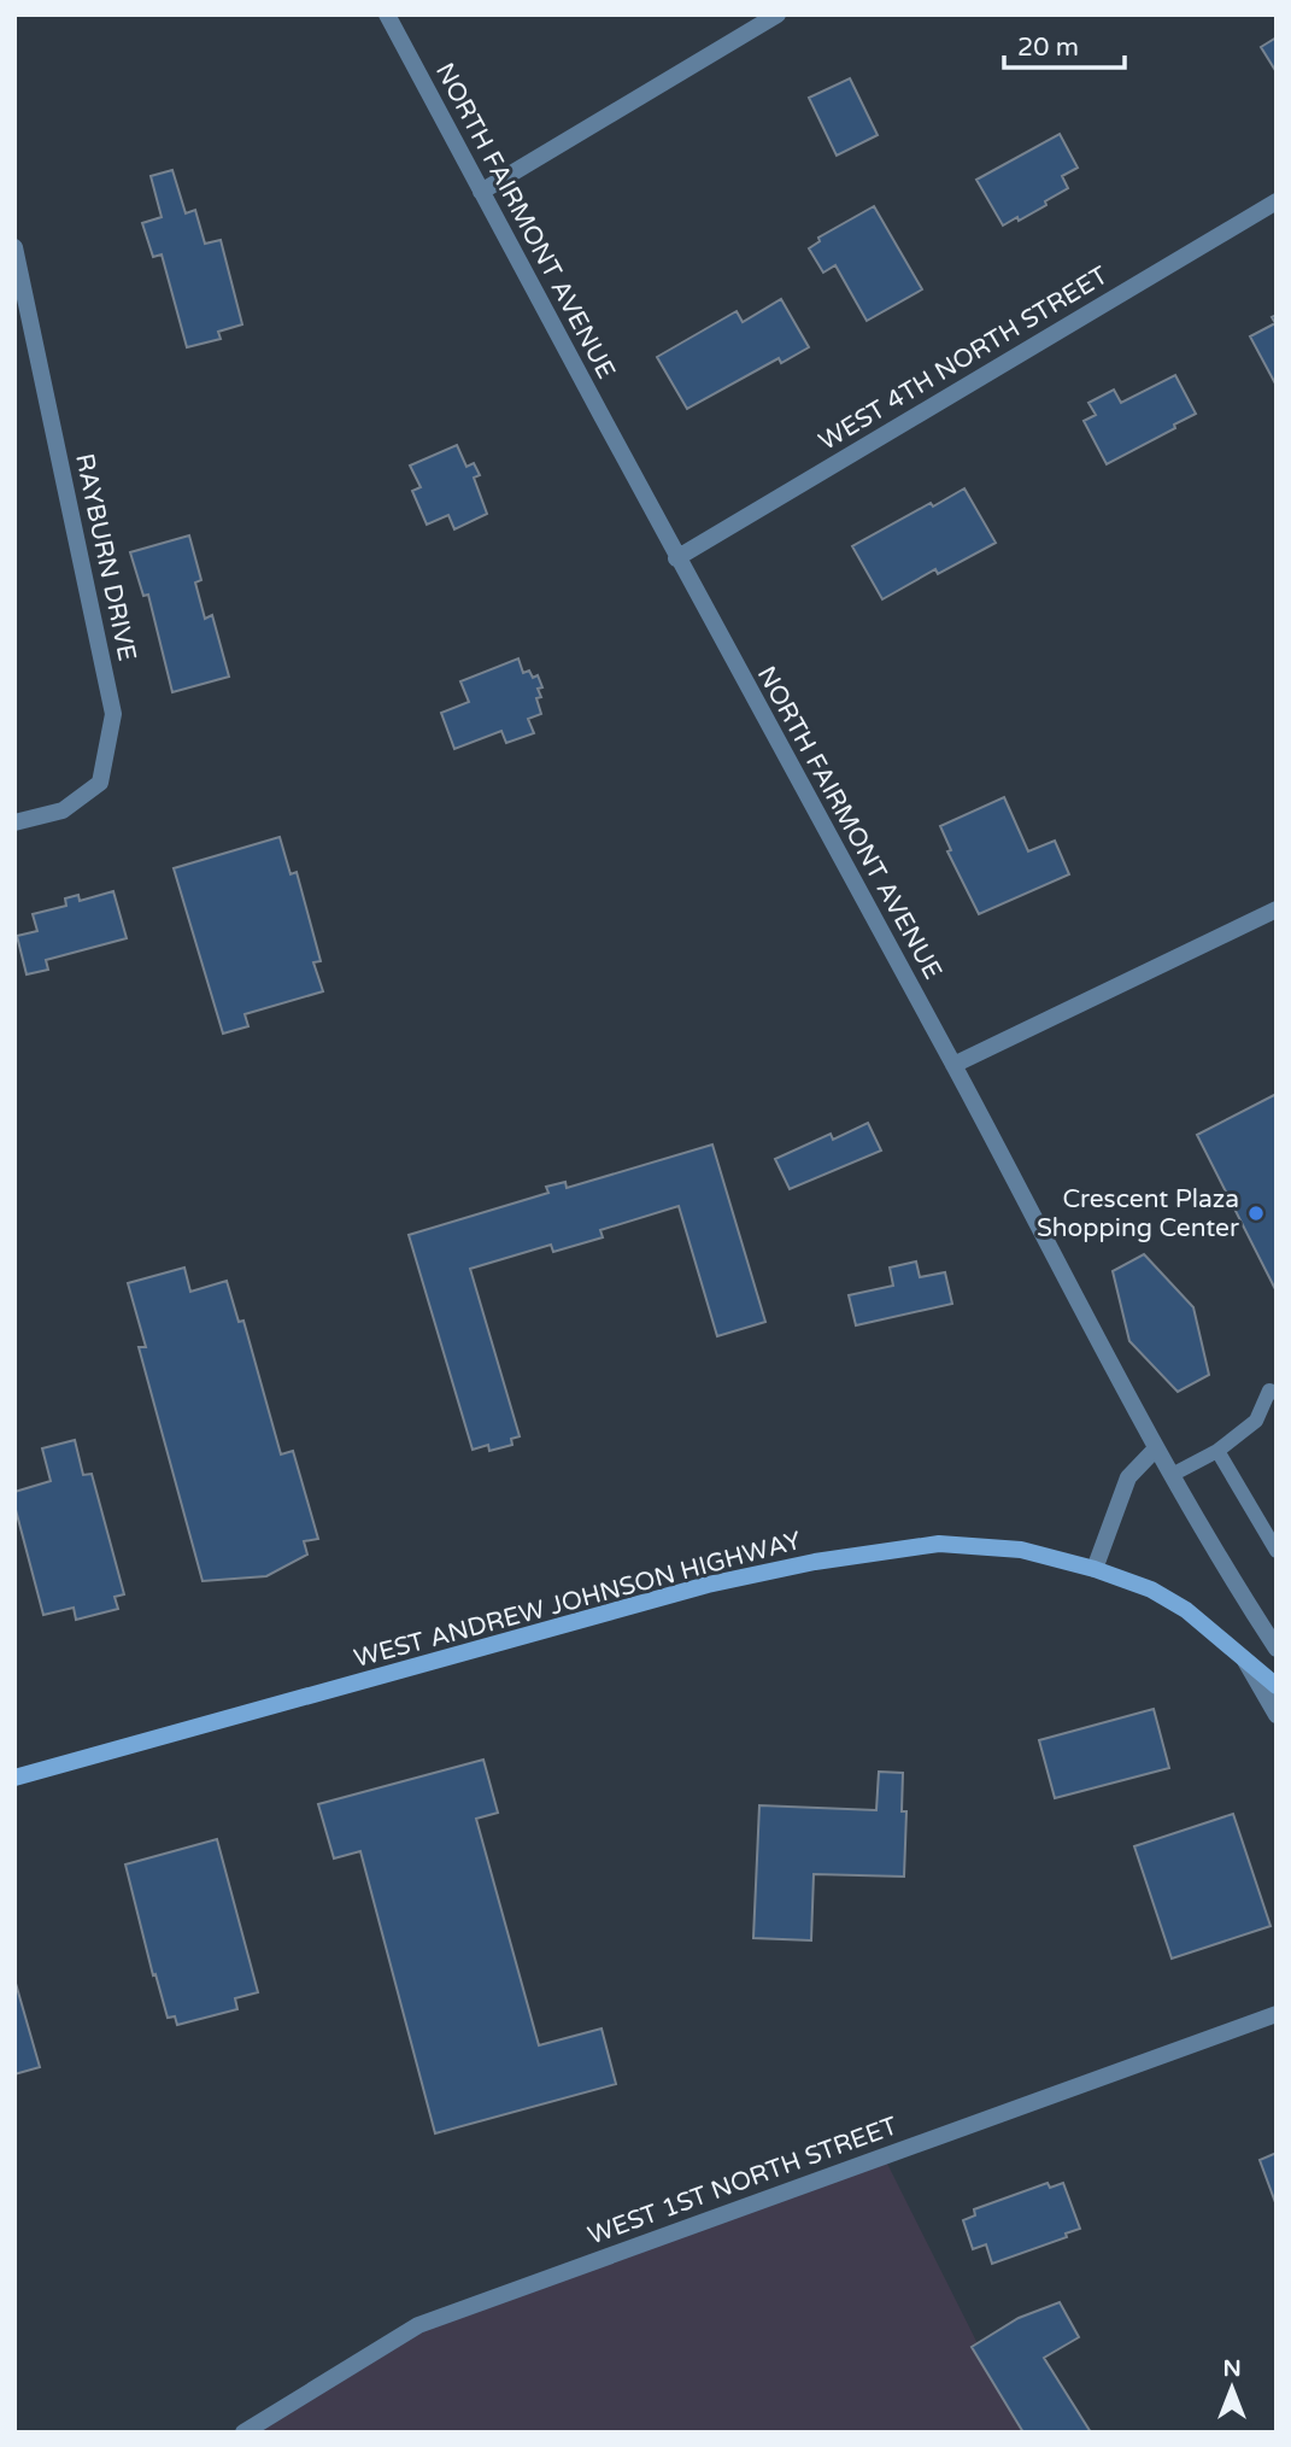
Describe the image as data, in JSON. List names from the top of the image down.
{
  "streets": {
    "main road": ["WEST ANDREW JOHNSON HIGHWAY"],
    "street": [
      "NORTH FAIRMONT AVENUE",
      "WEST 4TH NORTH STREET",
      "RAYBURN DRIVE",
      "WEST 1ST NORTH STREET"
    ]
  },
  "crossings": [
    ["NORTH FAIRMONT AVENUE", "WEST 4TH NORTH STREET"]
  ],
  "places": ["Crescent Plaza Shopping Center"],
  "scale_bar": "20 m",
  "north": "top"
}
